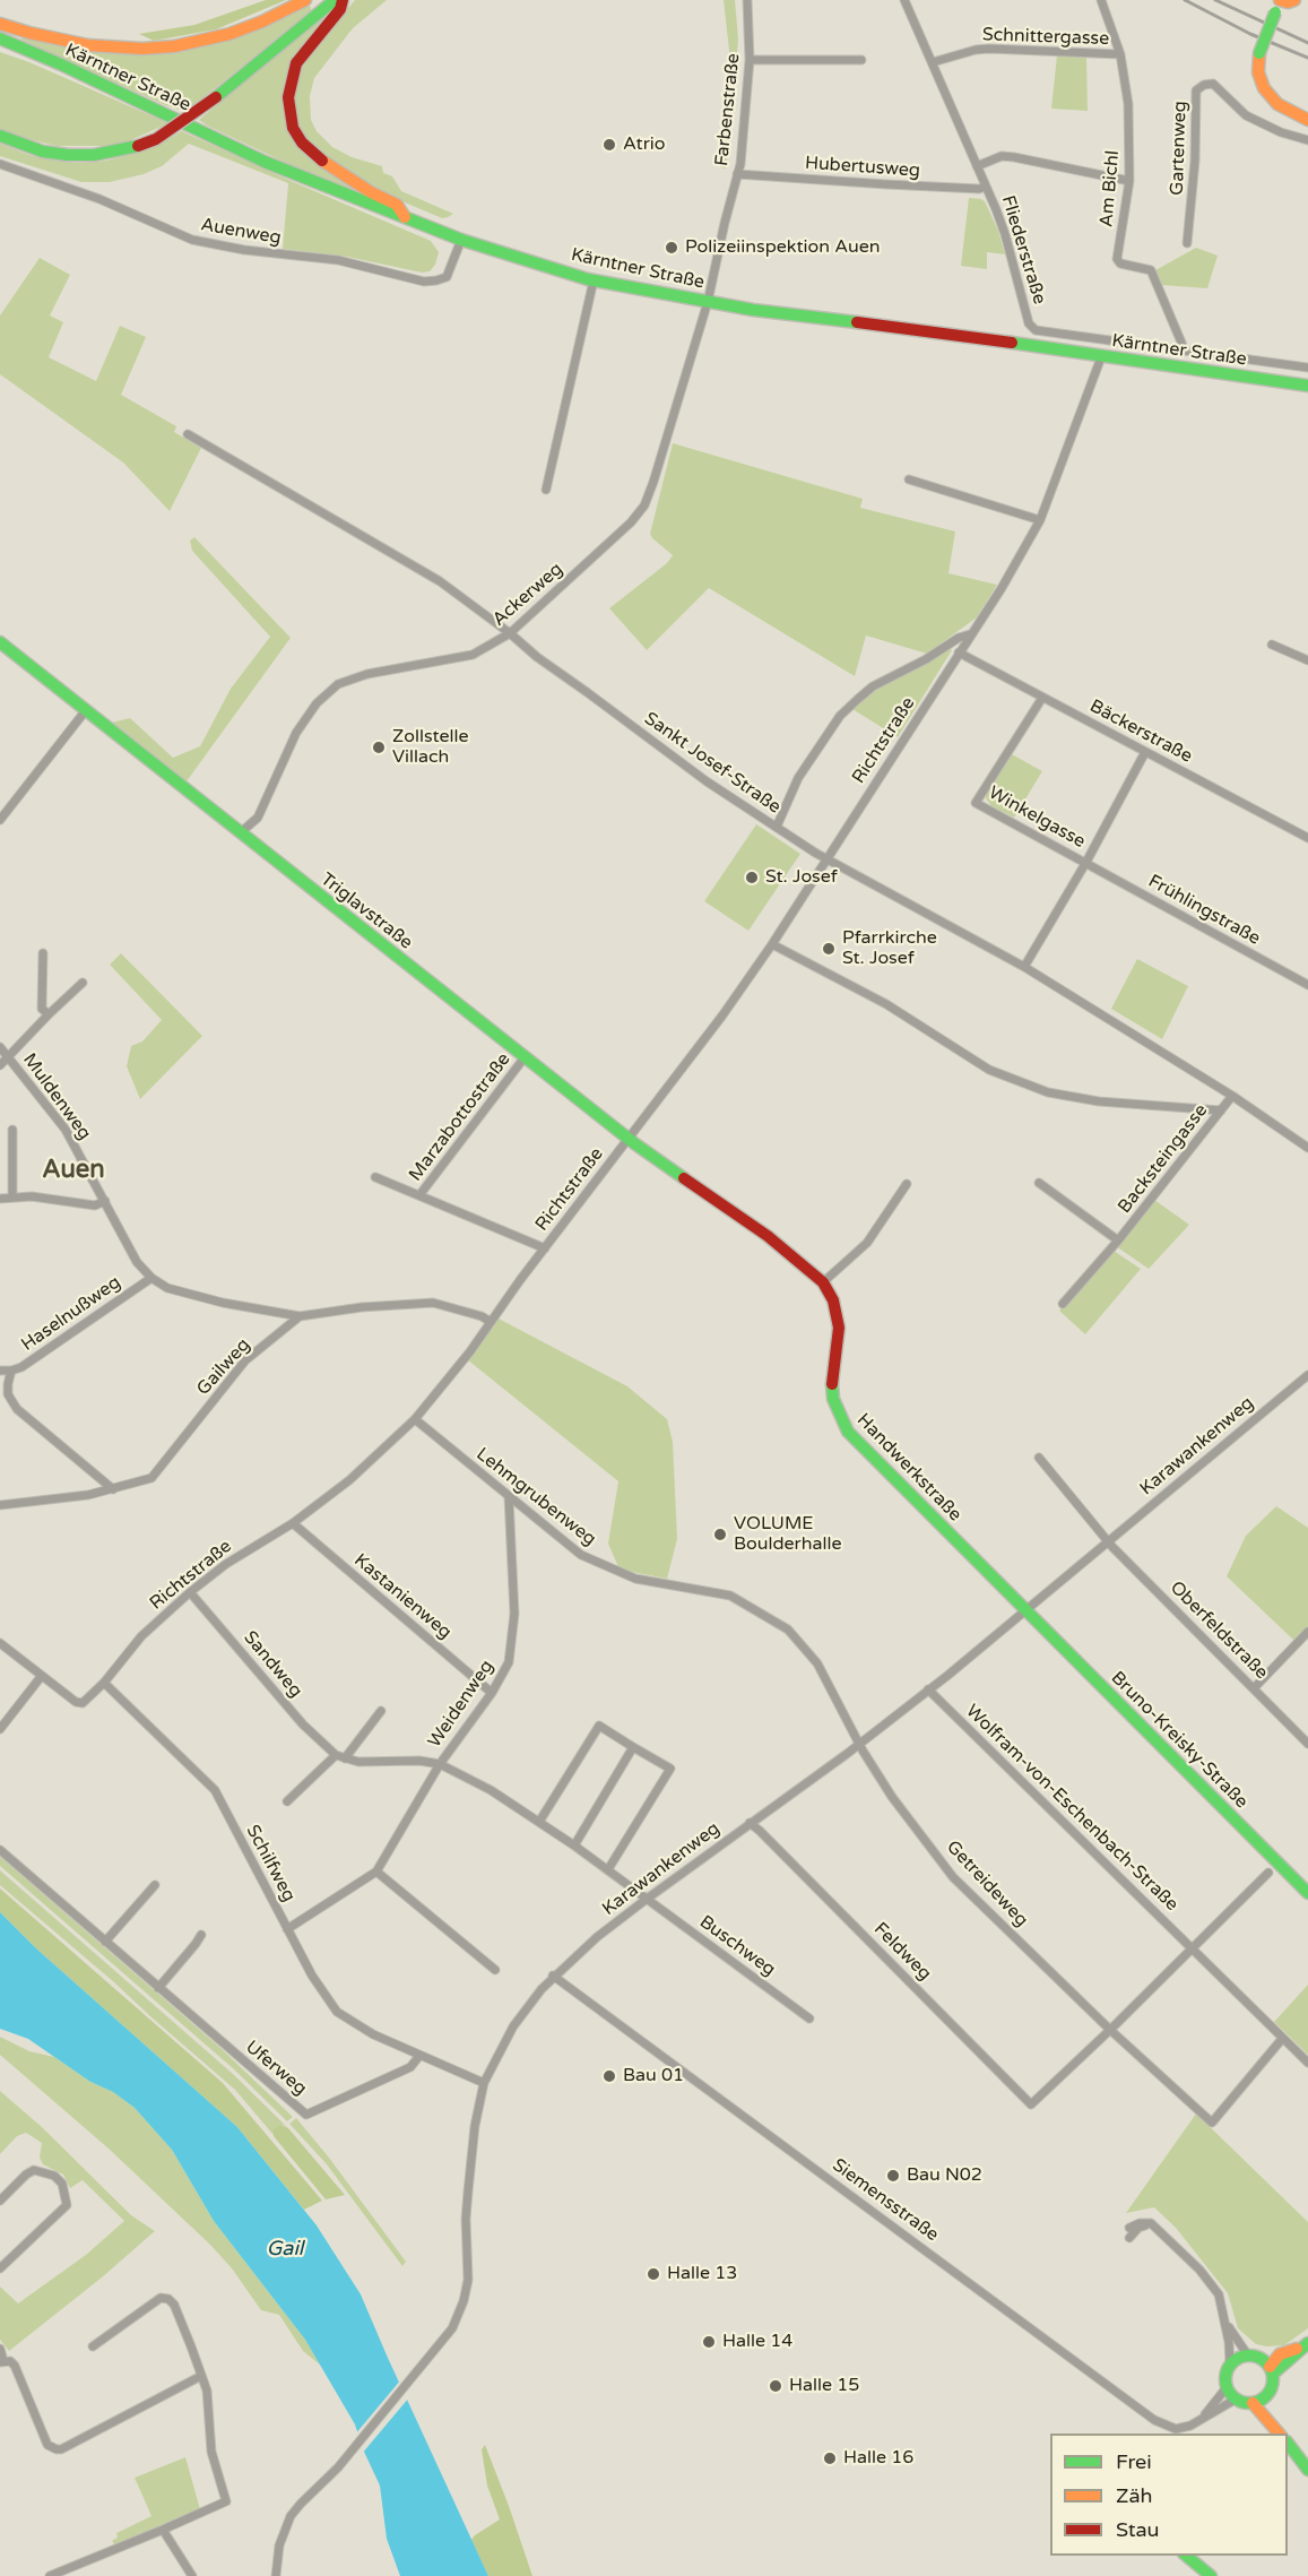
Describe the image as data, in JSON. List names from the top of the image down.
{
  "streets": {
    "main road": [
      "Kärntner Straße",
      "Triglavstraße",
      "Handwerkstraße",
      "Bruno-Kreisky-Straße"
    ],
    "street": [
      "Schnittergasse",
      "Farbenstraße",
      "Gartenweg",
      "Hubertusweg",
      "Am Bichl",
      "Auenweg",
      "Fliederstraße",
      "Ackerweg",
      "Bäckerstraße",
      "Richtstraße",
      "Sankt Josef-Straße",
      "Winkelgasse",
      "Frühlingstraße",
      "Muldenweg",
      "Marzabottostraße",
      "Backsteingasse",
      "Haselnußweg",
      "Gailweg",
      "Karawankenweg",
      "Lehmgrubenweg",
      "Kastanienweg",
      "Oberfeldstraße",
      "Sandweg",
      "Weidenweg",
      "Wolfram-von-Eschenbach-Straße",
      "Schilfweg",
      "Getreideweg",
      "Buschweg",
      "Feldweg",
      "Uferweg",
      "Siemensstraße"
    ]
  },
  "crossings": [
    ["Schnittergasse", "Am Bichl"],
    ["Schnittergasse", "Fliederstraße"],
    ["Kärntner Straße", "Farbenstraße"],
    ["Kärntner Straße", "Auenweg"],
    ["Kärntner Straße", "Ackerweg"],
    ["Kärntner Straße", "Richtstraße"],
    ["Farbenstraße", "Hubertusweg"],
    ["Farbenstraße", "Ackerweg"],
    ["Hubertusweg", "Fliederstraße"],
    ["Am Bichl", "Fliederstraße"],
    ["Ackerweg", "Sankt Josef-Straße"],
    ["Ackerweg", "Triglavstraße"],
    ["Bäckerstraße", "Richtstraße"],
    ["Bäckerstraße", "Winkelgasse"],
    ["Richtstraße", "Sankt Josef-Straße"],
    ["Richtstraße", "Triglavstraße"],
    ["Richtstraße", "Marzabottostraße"],
    ["Richtstraße", "Handwerkstraße"],
    ["Richtstraße", "Lehmgrubenweg"],
    ["Richtstraße", "Kastanienweg"],
    ["Richtstraße", "Sandweg"],
    ["Richtstraße", "Schilfweg"],
    ["Sankt Josef-Straße", "Backsteingasse"],
    ["Winkelgasse", "Frühlingstraße"],
    ["Triglavstraße", "Marzabottostraße"],
    ["Triglavstraße", "Handwerkstraße"],
    ["Muldenweg", "Haselnußweg"],
    ["Muldenweg", "Gailweg"],
    ["Haselnußweg", "Gailweg"],
    ["Karawankenweg", "Handwerkstraße"],
    ["Karawankenweg", "Lehmgrubenweg"],
    ["Karawankenweg", "Oberfeldstraße"],
    ["Karawankenweg", "Sandweg"],
    ["Karawankenweg", "Bruno-Kreisky-Straße"],
    ["Karawankenweg", "Wolfram-von-Eschenbach-Straße"],
    ["Karawankenweg", "Schilfweg"],
    ["Karawankenweg", "Getreideweg"],
    ["Karawankenweg", "Buschweg"],
    ["Karawankenweg", "Feldweg"],
    ["Karawankenweg", "Siemensstraße"],
    ["Handwerkstraße", "Bruno-Kreisky-Straße"],
    ["Lehmgrubenweg", "Weidenweg"],
    ["Lehmgrubenweg", "Getreideweg"],
    ["Kastanienweg", "Weidenweg"],
    ["Sandweg", "Weidenweg"],
    ["Sandweg", "Buschweg"],
    ["Weidenweg", "Schilfweg"],
    ["Wolfram-von-Eschenbach-Straße", "Getreideweg"],
    ["Schilfweg", "Uferweg"],
    ["Getreideweg", "Feldweg"]
  ],
  "districts": ["Auen"],
  "water": ["Gail"],
  "places": [
    "Atrio",
    "Polizeiinspektion Auen",
    "Zollstelle Villach",
    "St. Josef",
    "Pfarrkirche St. Josef",
    "VOLUME Boulderhalle",
    "Bau 01",
    "Bau N02",
    "Halle 13",
    "Halle 14",
    "Halle 15",
    "Halle 16"
  ],
  "legend": ["Frei", "Zäh", "Stau"]
}
